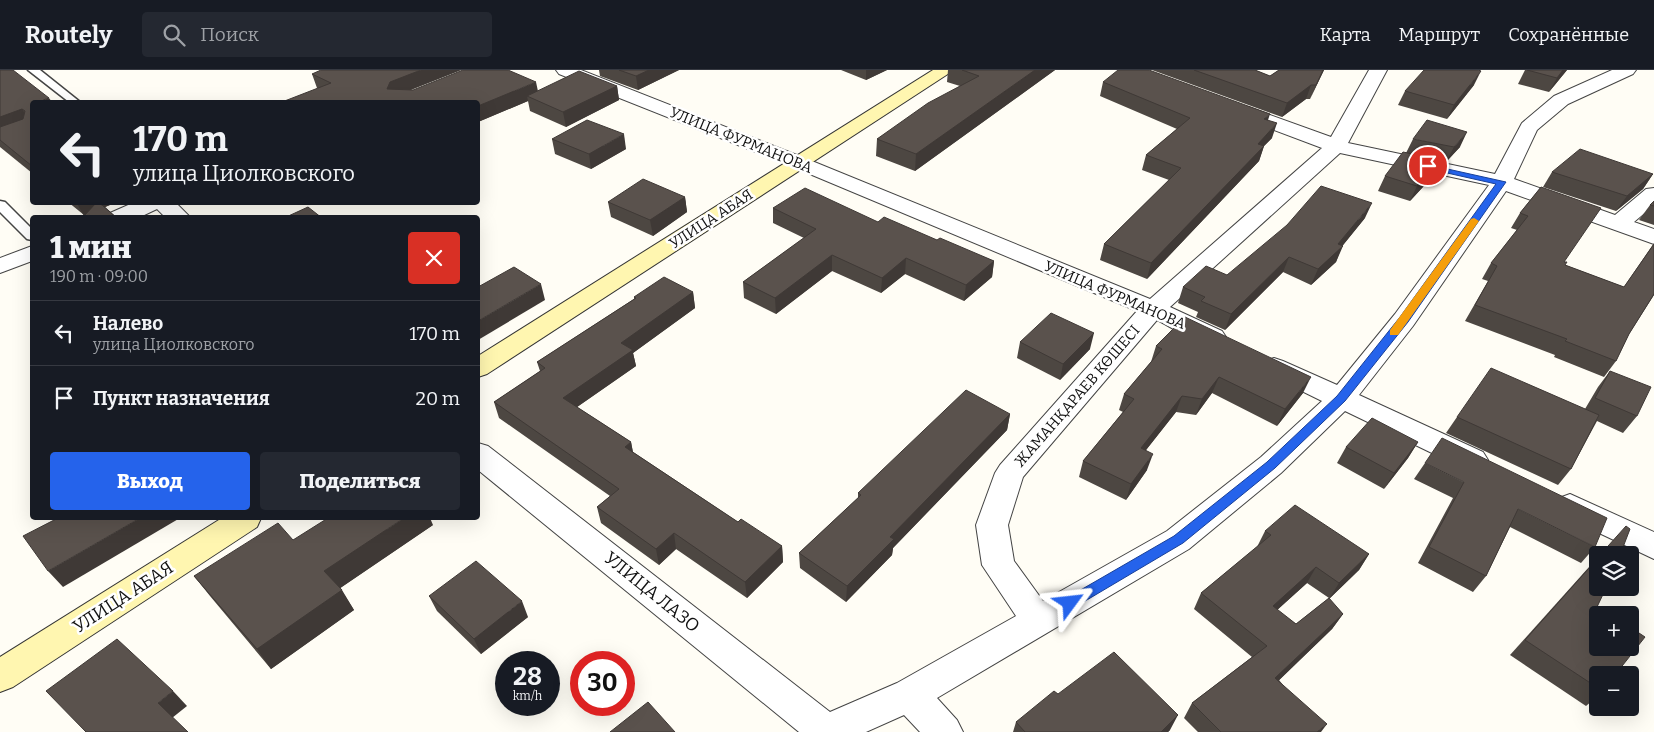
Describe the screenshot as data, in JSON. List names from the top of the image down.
{
  "streets": {
    "street": [
      "УЛИЦА ФУРМАНОВА",
      "УЛИЦА АБАЯ",
      "ЖАМАНҚАРАЕВ КӨШЕСІ",
      "УЛИЦА ЛАЗО"
    ]
  },
  "crossings": [
    ["УЛИЦА ФУРМАНОВА", "УЛИЦА АБАЯ"],
    ["УЛИЦА ФУРМАНОВА", "ЖАМАНҚАРАЕВ КӨШЕСІ"]
  ],
  "page": {
    "header": "Routely",
    "search": "Поиск",
    "nav": ["Карта", "Маршрут", "Сохранённые"],
    "turn": ["170 m", "улица Циолковского"],
    "heading": ["1 мин", "190 m · 09:00"],
    "list": [
      {
        "name": "Налево",
        "note": "улица Циолковского",
        "value": "170 m"
      },
      {
        "name": "Пункт назначения",
        "value": "20 m"
      }
    ],
    "buttons": ["Выход", "Поделиться"],
    "map_buttons": ["+", "−"],
    "speed": "28 km/h",
    "limit": "30"
  }
}
